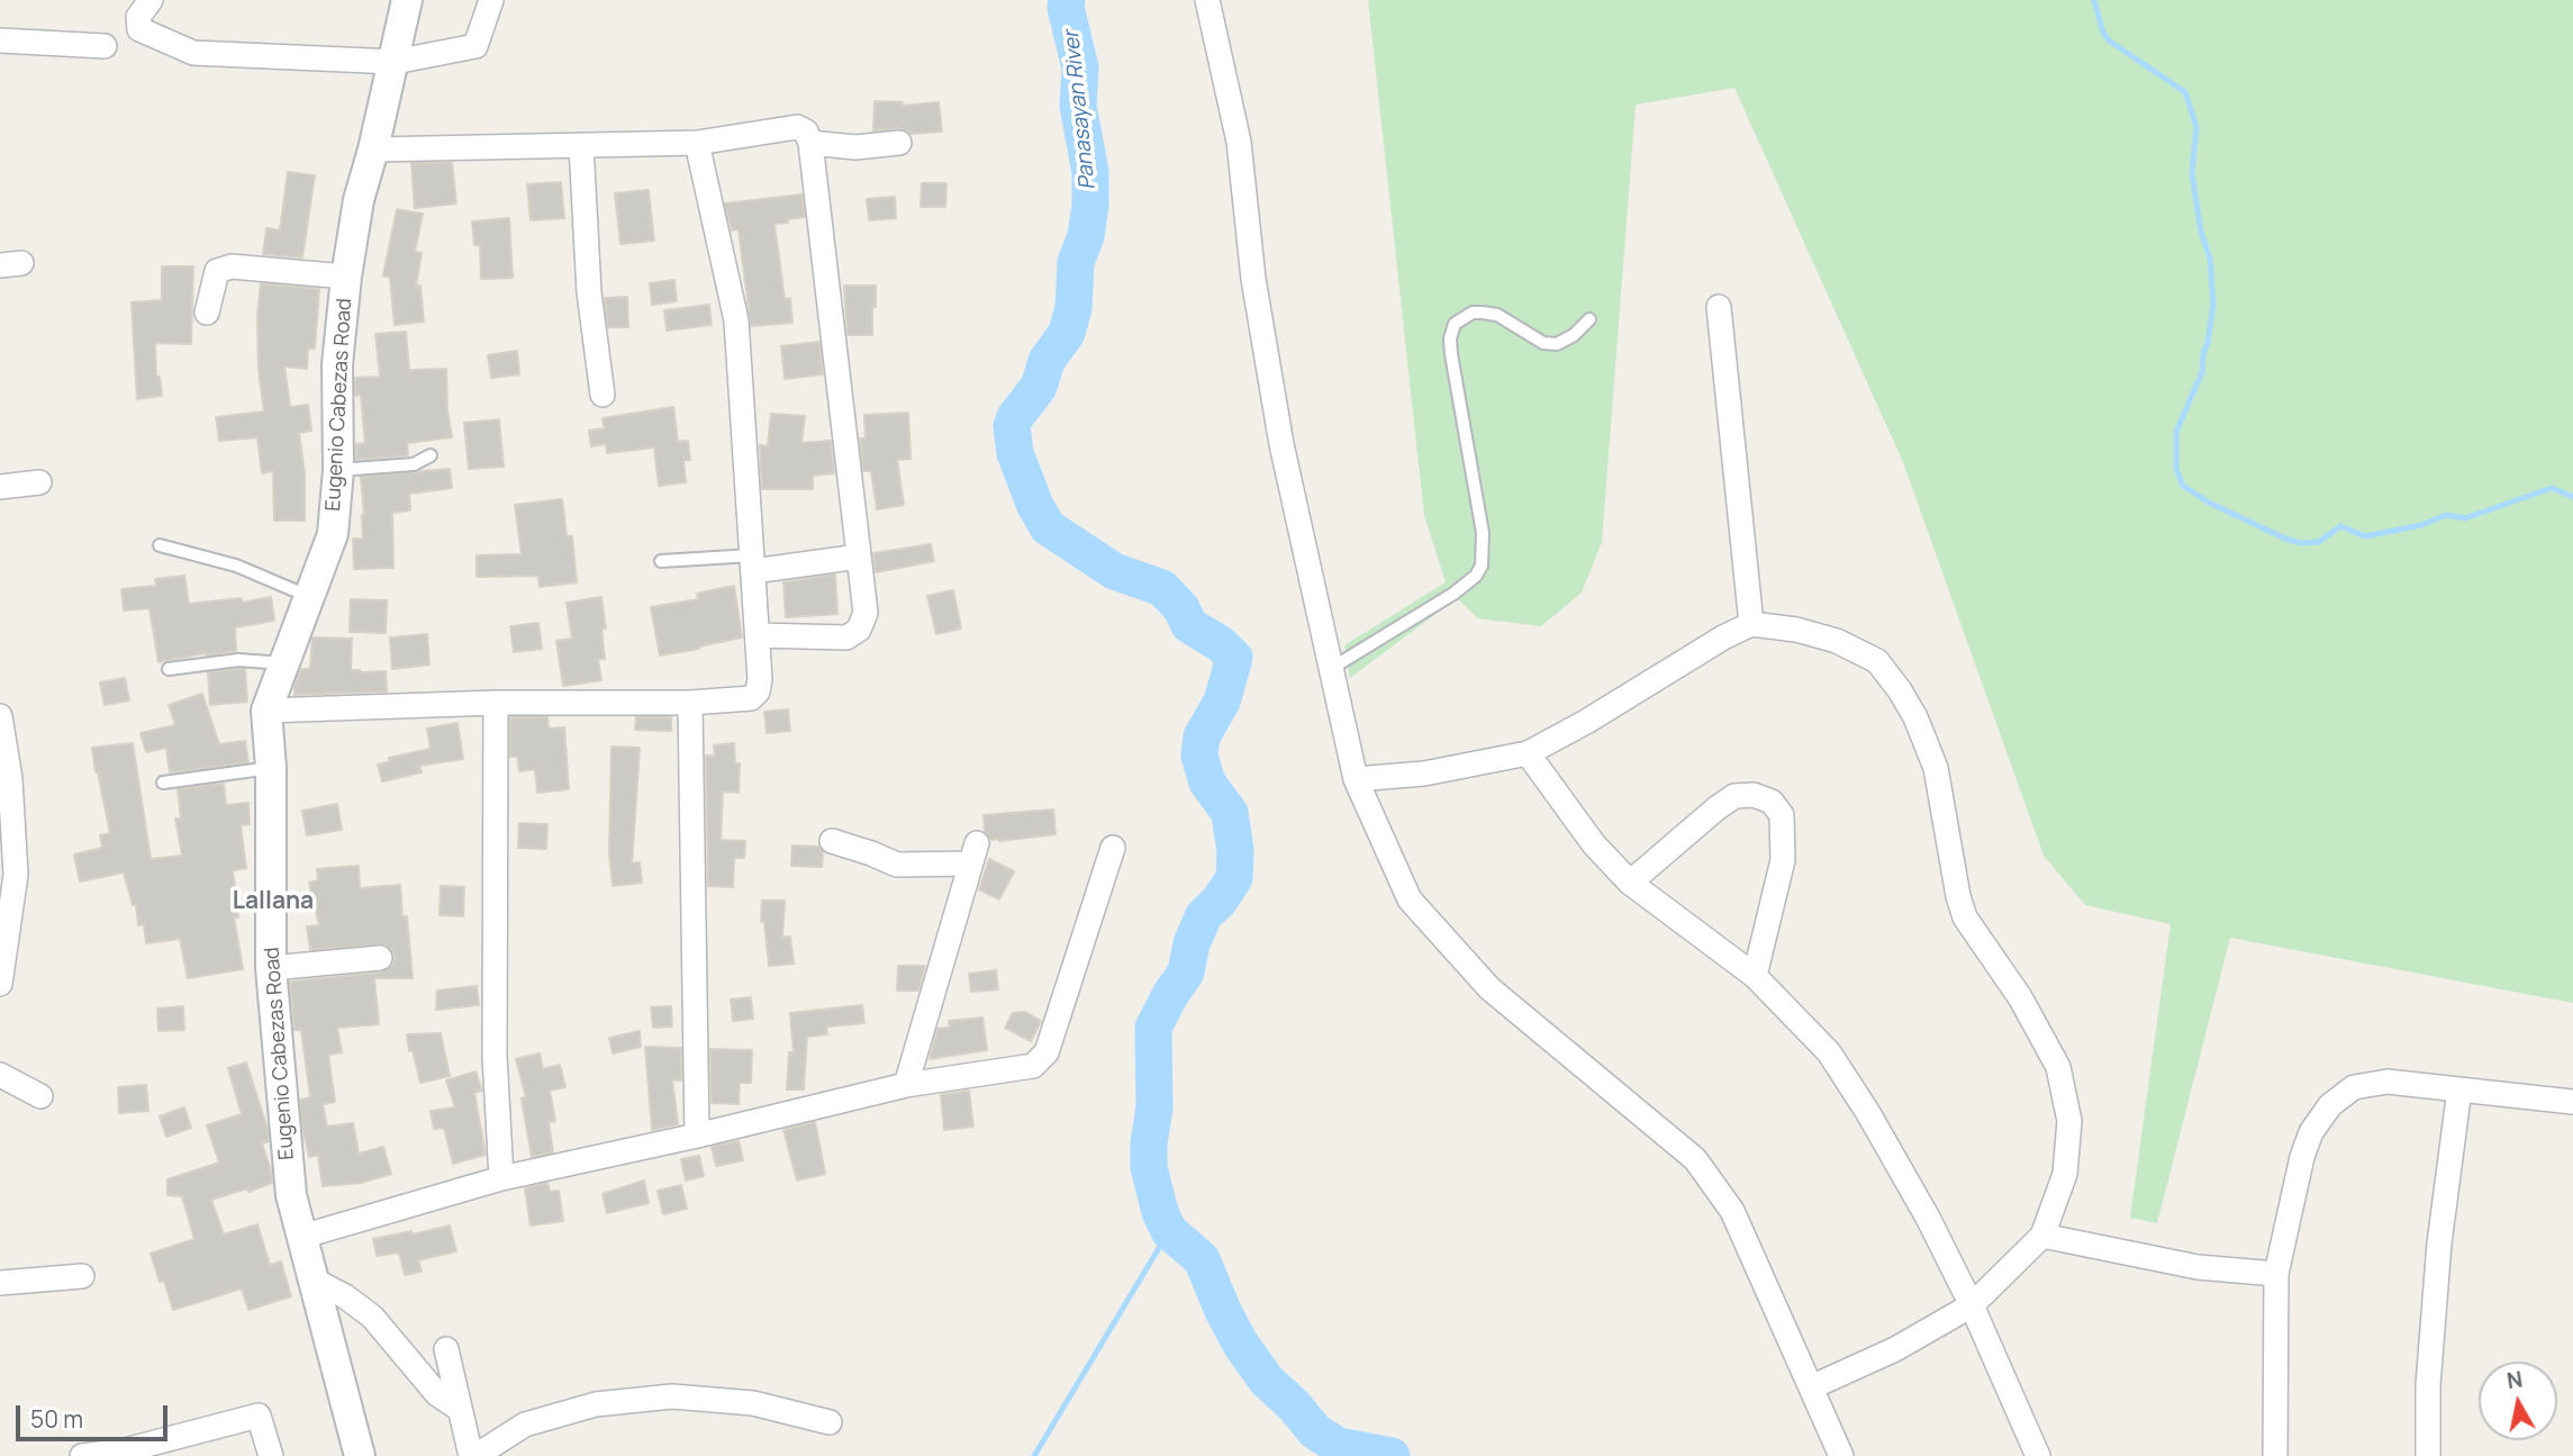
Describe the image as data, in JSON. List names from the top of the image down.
{
  "streets": {
    "street": ["Eugenio Cabezas Road"]
  },
  "districts": ["Lallana"],
  "water": ["Panasayan River"],
  "scale_bar": "50 m",
  "north": "top"
}
